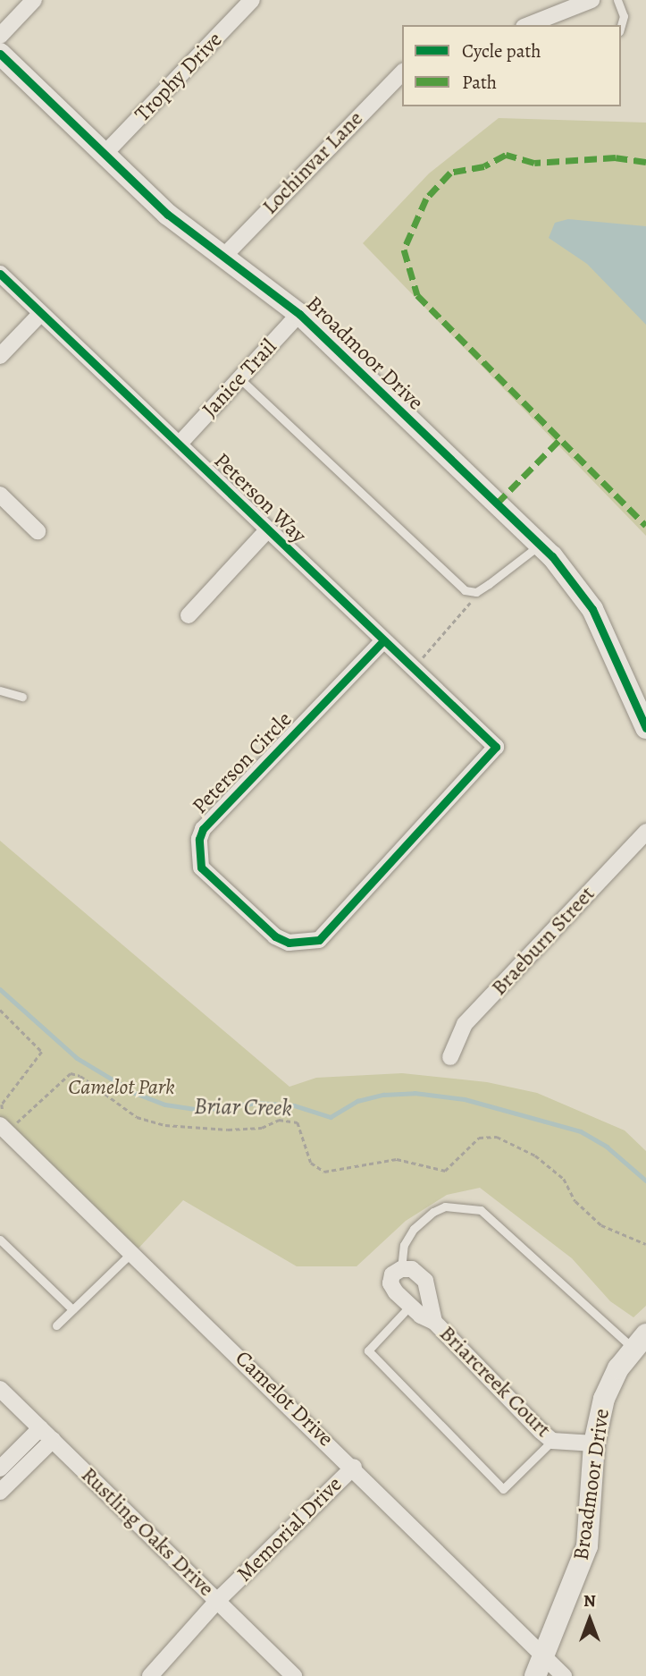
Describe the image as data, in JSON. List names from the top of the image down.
{
  "streets": {
    "street": [
      "Trophy Drive",
      "Lochinvar Lane",
      "Broadmoor Drive",
      "Janice Trail",
      "Peterson Way",
      "Peterson Circle",
      "Braeburn Street",
      "Briarcreek Court",
      "Camelot Drive",
      "Memorial Drive",
      "Rustling Oaks Drive"
    ]
  },
  "crossings": [
    ["Trophy Drive", "Broadmoor Drive"],
    ["Lochinvar Lane", "Broadmoor Drive"],
    ["Broadmoor Drive", "Janice Trail"],
    ["Broadmoor Drive", "Briarcreek Court"],
    ["Broadmoor Drive", "Camelot Drive"],
    ["Janice Trail", "Peterson Way"],
    ["Peterson Way", "Peterson Circle"],
    ["Camelot Drive", "Memorial Drive"],
    ["Memorial Drive", "Rustling Oaks Drive"]
  ],
  "water": ["Briar Creek"],
  "parks": ["Camelot Park"],
  "legend": ["Cycle path", "Path"],
  "north": "top"
}
